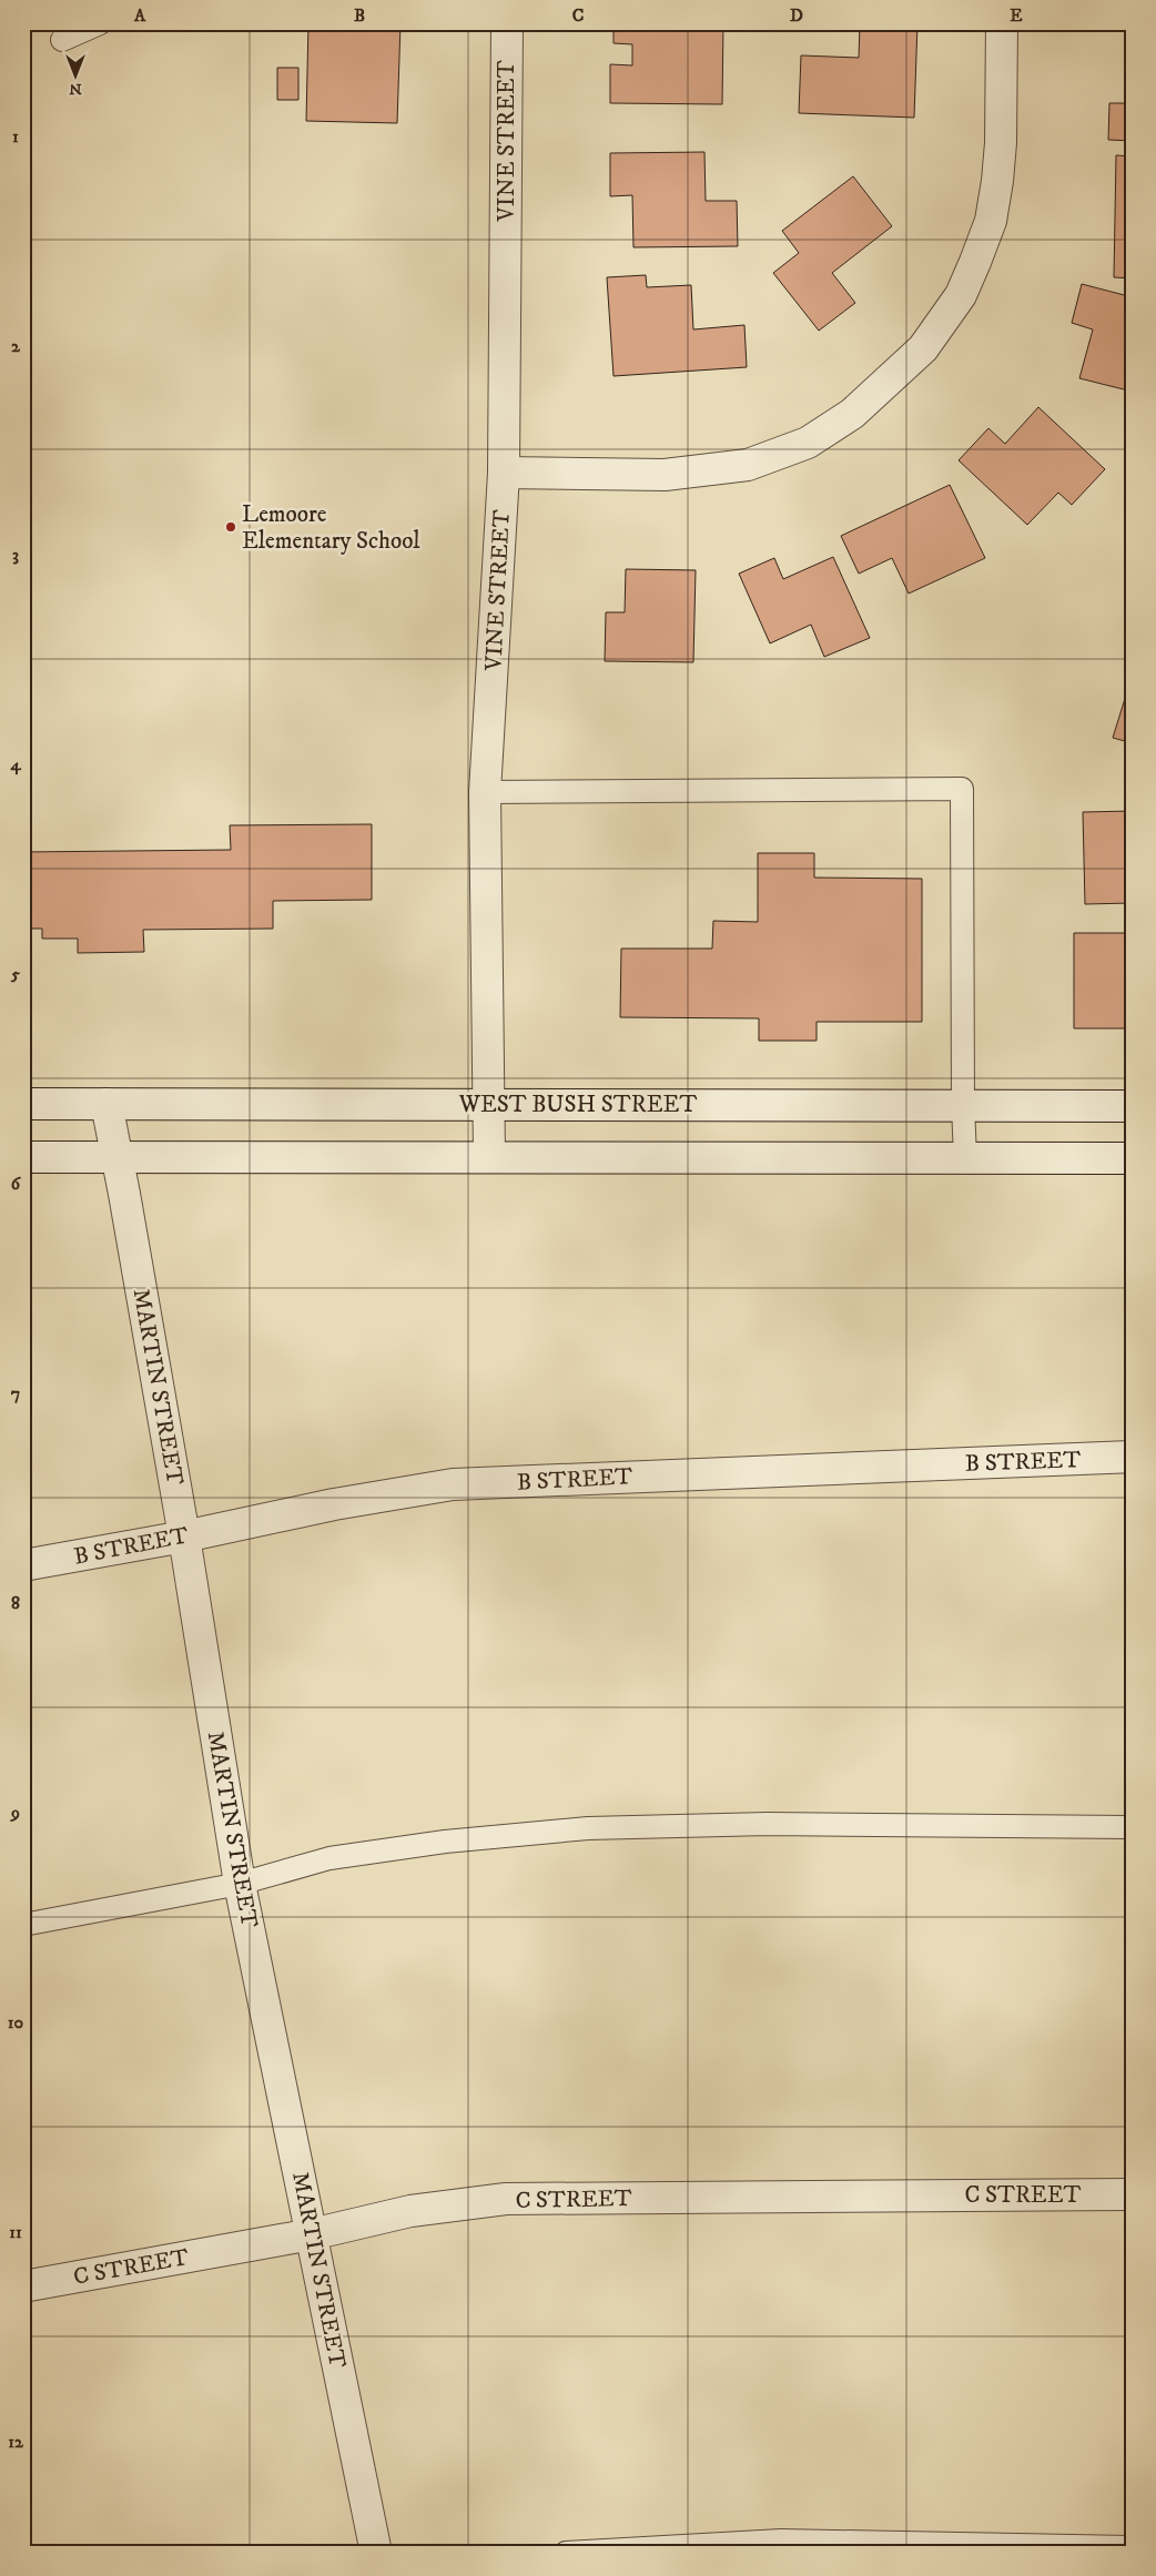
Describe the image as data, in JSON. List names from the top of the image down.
{
  "streets": {
    "street": [
      "VINE STREET",
      "WEST BUSH STREET",
      "MARTIN STREET",
      "B STREET",
      "C STREET"
    ]
  },
  "crossings": [
    ["VINE STREET", "WEST BUSH STREET"],
    ["WEST BUSH STREET", "MARTIN STREET"],
    ["MARTIN STREET", "B STREET"],
    ["MARTIN STREET", "C STREET"]
  ],
  "places": ["Lemoore Elementary School"],
  "north": "bottom",
  "grid": {
    "columns": [
      "A",
      "B",
      "C",
      "D",
      "E"
    ],
    "rows": [
      "1",
      "2",
      "3",
      "4",
      "5",
      "6",
      "7",
      "8",
      "9",
      "10",
      "11",
      "12"
    ]
  }
}
